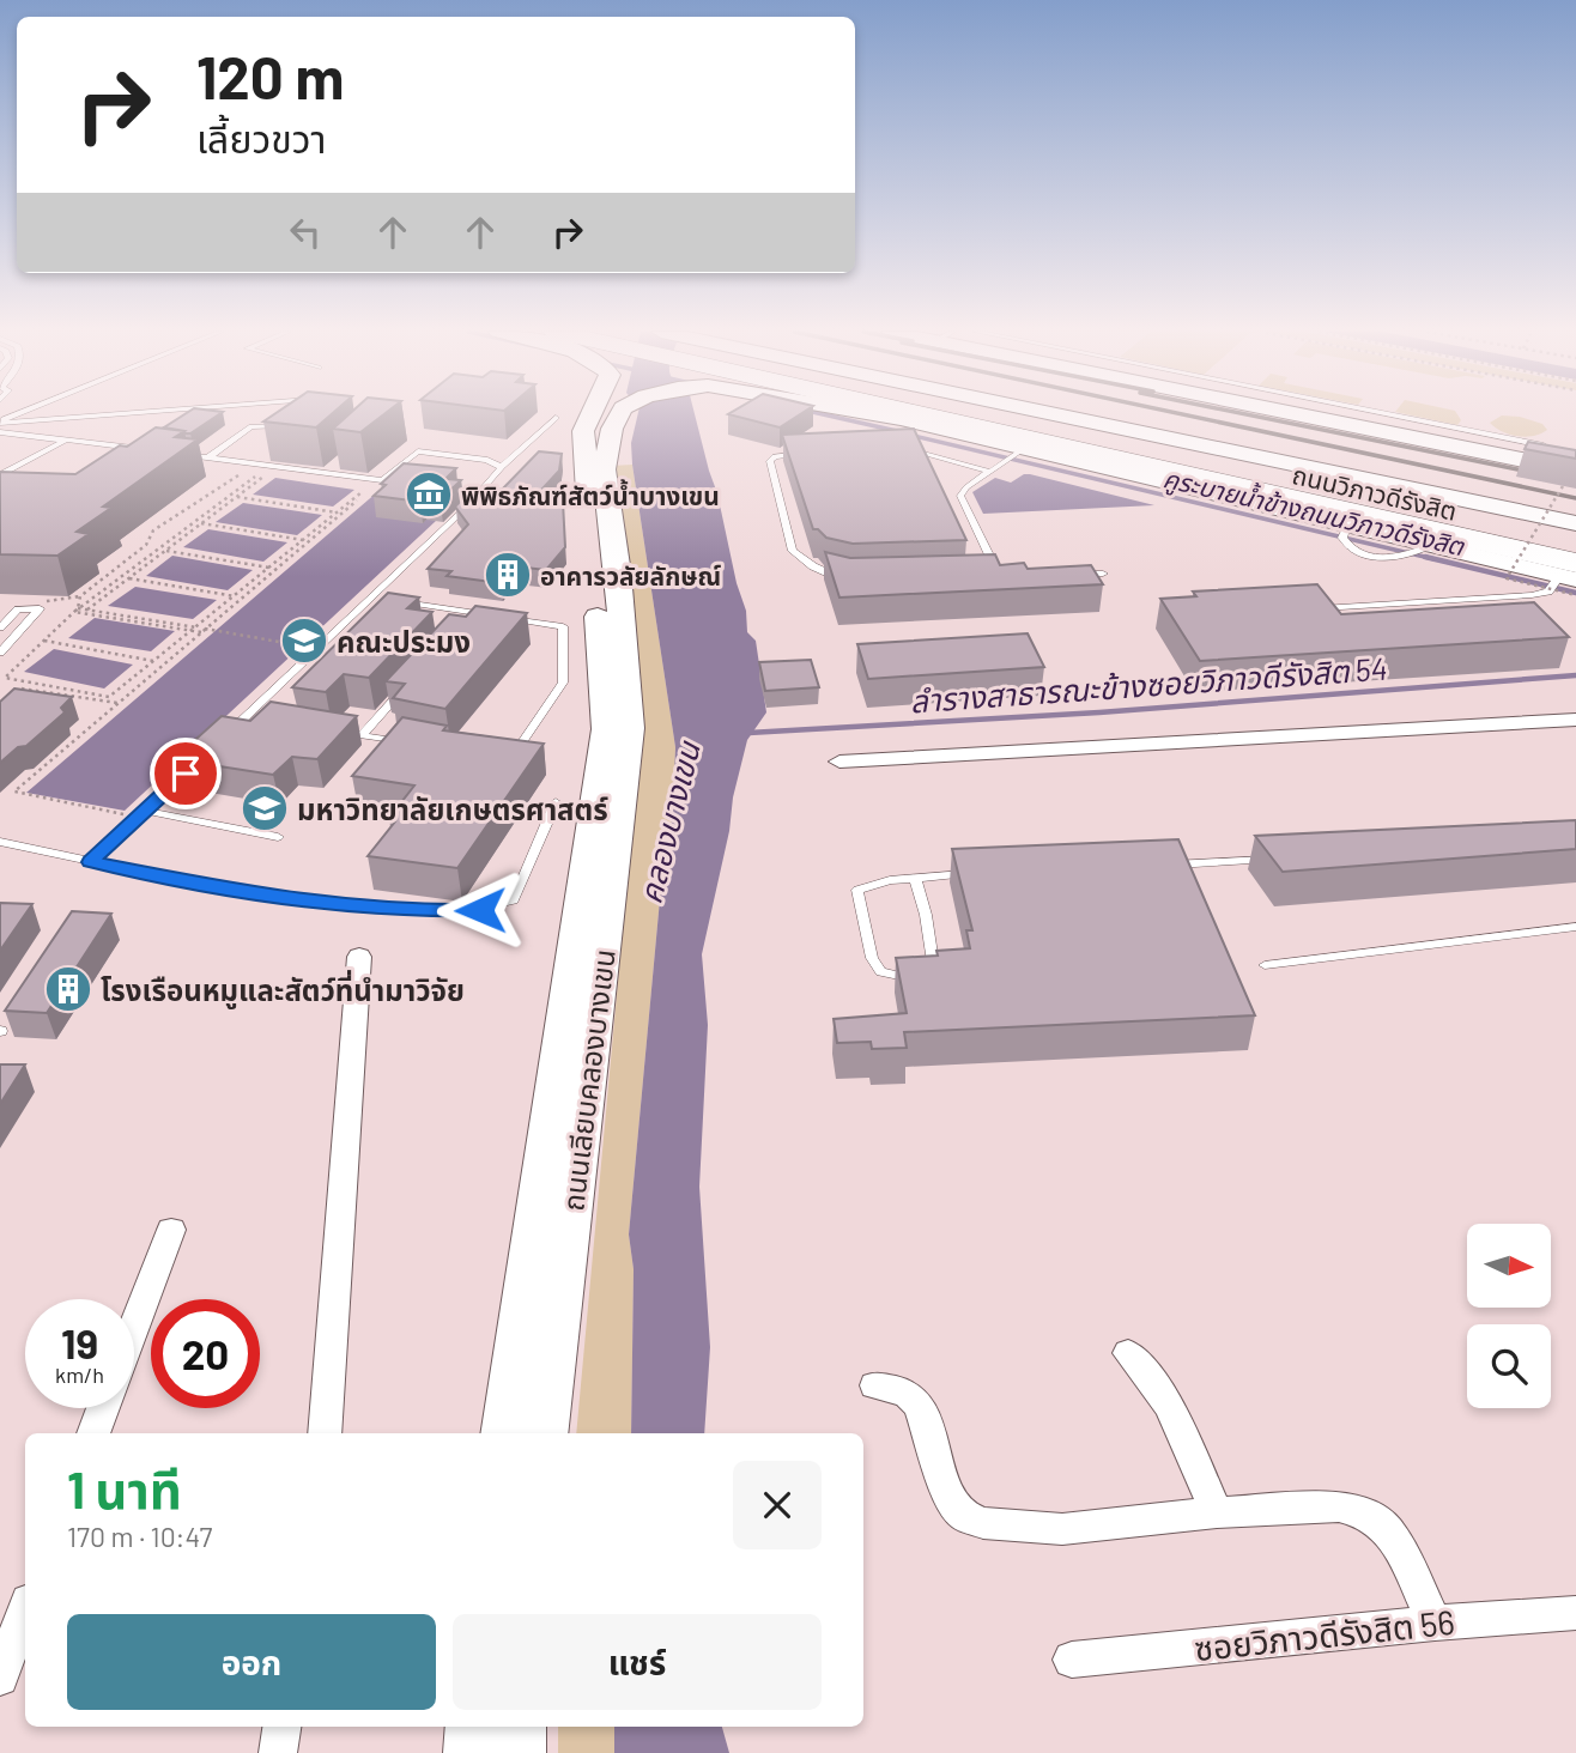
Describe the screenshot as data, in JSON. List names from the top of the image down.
{
  "streets": {
    "highway": ["ถนนวิภาวดีรังสิต"],
    "main road": ["ถนนเลียบคลองบางเขน"],
    "street": ["ซอยวิภาวดีรังสิต 56"]
  },
  "crossings": [
    ["ถนนวิภาวดีรังสิต", "ถนนเลียบคลองบางเขน"]
  ],
  "water": ["คูระบายน้ำข้างถนนวิภาวดีรังสิต", "ลำรางสาธารณะข้างซอยวิภาวดีรังสิต 54", "คลองบางเขน"],
  "places": {
    "museum": ["พิพิธภัณฑ์สัตว์น้ำบางเขน"],
    "building": ["อาคารวลัยลักษณ์", "โรงเรือนหมูและสัตว์ที่นำมาวิจัย"],
    "school or university": ["คณะประมง", "มหาวิทยาลัยเกษตรศาสตร์"]
  },
  "north": "right",
  "page": {
    "turn": ["120 m", "เลี้ยวขวา"],
    "speed": "19 km/h",
    "limit": "20",
    "heading": ["1 นาที", "170 m · 10:47"],
    "buttons": ["ออก", "แชร์"]
  }
}
